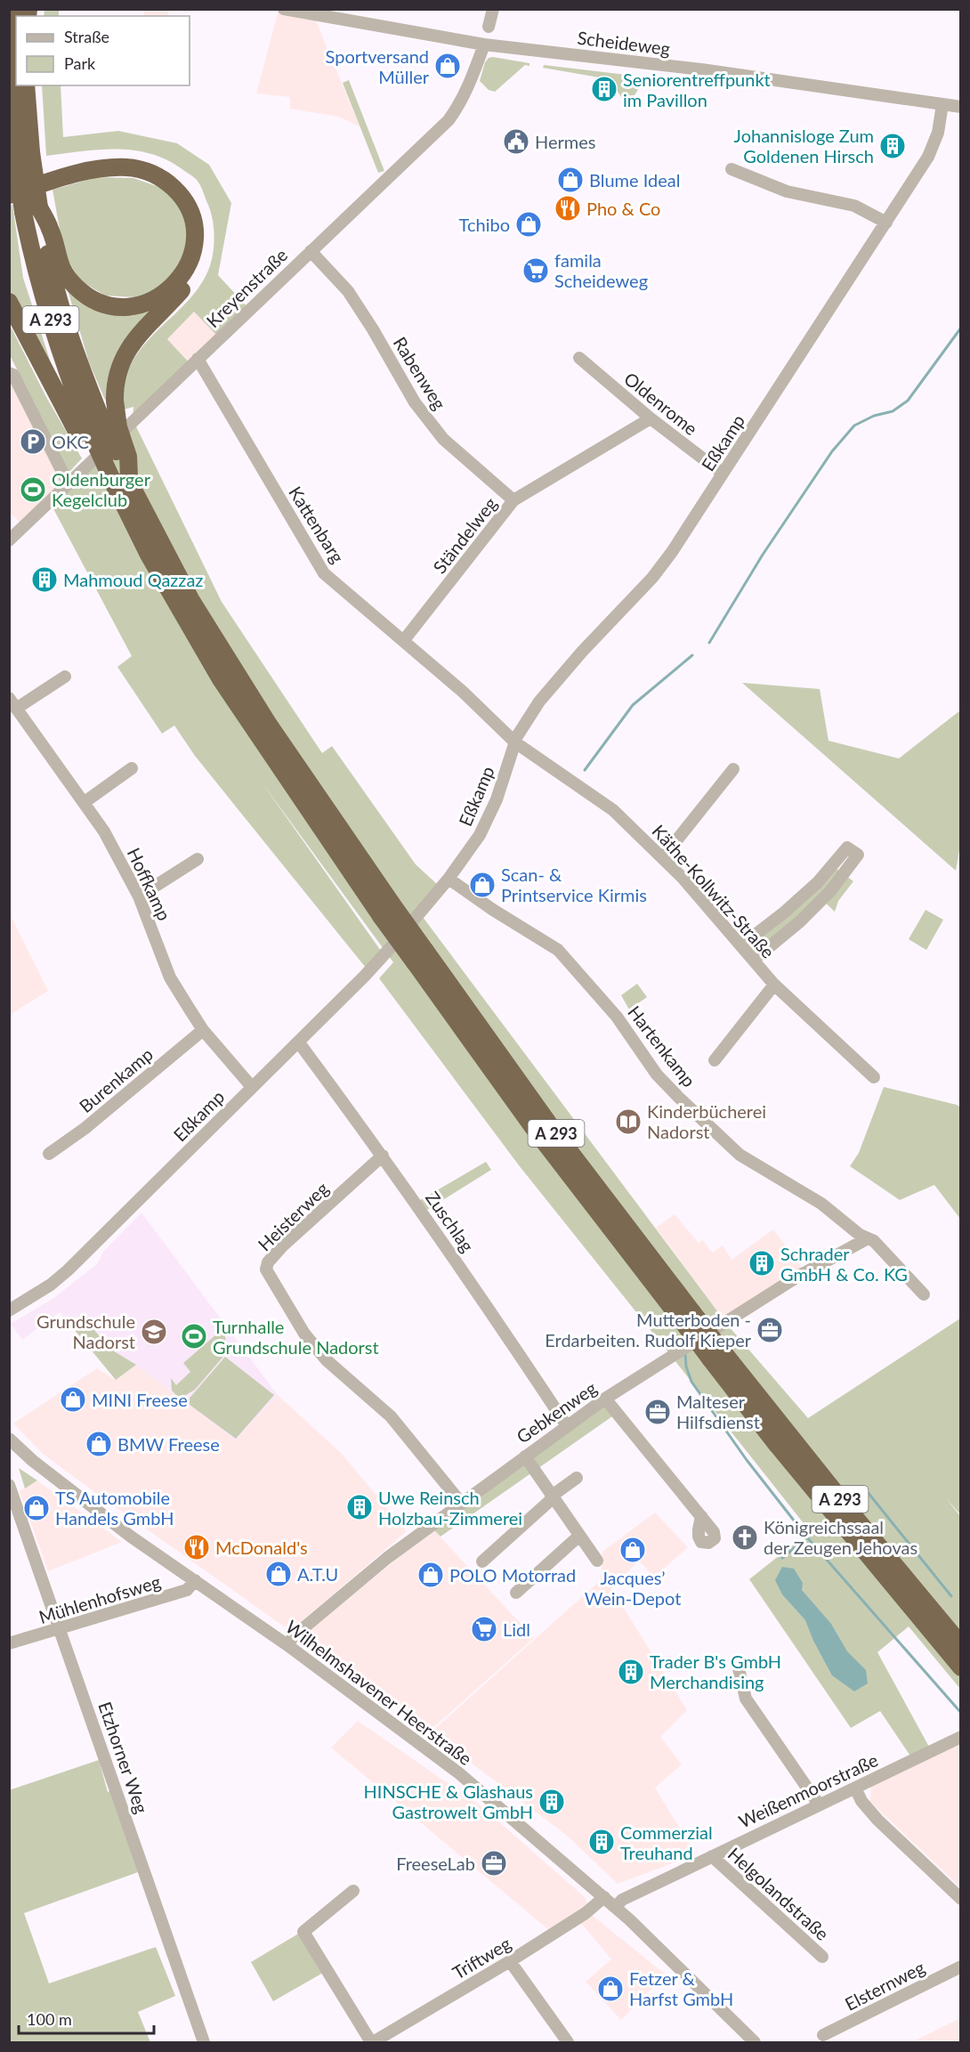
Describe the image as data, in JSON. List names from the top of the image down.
{
  "streets": {
    "highway": ["A 293"],
    "street": [
      "Scheideweg",
      "Kreyenstraße",
      "Rabenweg",
      "Oldenrome",
      "Eßkamp",
      "Kattenbarg",
      "Ständelweg",
      "Hoffkamp",
      "Käthe-Kollwitz-Straße",
      "Hartenkamp",
      "Burenkamp",
      "Heisterweg",
      "Zuschlag",
      "Gebkenweg",
      "Mühlenhofsweg",
      "Wilhelmshavener Heerstraße",
      "Etzhorner Weg",
      "Weißenmoorstraße",
      "Helgolandstraße",
      "Triftweg",
      "Elsternweg"
    ]
  },
  "crossings": [
    ["Scheideweg", "Kreyenstraße"],
    ["Scheideweg", "Eßkamp"],
    ["Kreyenstraße", "Rabenweg"],
    ["Kreyenstraße", "Kattenbarg"],
    ["Rabenweg", "Ständelweg"],
    ["Oldenrome", "Eßkamp"],
    ["Oldenrome", "Ständelweg"],
    ["Eßkamp", "Kattenbarg"],
    ["Eßkamp", "Hoffkamp"],
    ["Eßkamp", "Käthe-Kollwitz-Straße"],
    ["Eßkamp", "Hartenkamp"],
    ["Eßkamp", "Zuschlag"],
    ["Kattenbarg", "Ständelweg"],
    ["Kattenbarg", "Käthe-Kollwitz-Straße"],
    ["Hoffkamp", "Burenkamp"],
    ["Hartenkamp", "Gebkenweg"],
    ["Heisterweg", "Zuschlag"],
    ["Heisterweg", "Gebkenweg"],
    ["Zuschlag", "Gebkenweg"],
    ["Gebkenweg", "Wilhelmshavener Heerstraße"],
    ["Mühlenhofsweg", "Wilhelmshavener Heerstraße"],
    ["Mühlenhofsweg", "Etzhorner Weg"],
    ["Wilhelmshavener Heerstraße", "Weißenmoorstraße"],
    ["Wilhelmshavener Heerstraße", "Triftweg"],
    ["Weißenmoorstraße", "Helgolandstraße"]
  ],
  "places": {
    "shop": [
      "Sportversand Müller",
      "Blume Ideal",
      "Tchibo",
      "Scan- & Printservice Kirmis",
      "MINI Freese",
      "BMW Freese",
      "TS Automobile Handels GmbH",
      "Jacques’ Wein-Depot",
      "A.T.U",
      "POLO Motorrad",
      "Fetzer & Harfst GmbH"
    ],
    "building": [
      "Seniorentreffpunkt im Pavillon",
      "Johannisloge Zum Goldenen Hirsch",
      "Mahmoud Qazzaz",
      "Schrader GmbH & Co. KG",
      "Uwe Reinsch Holzbau-Zimmerei",
      "Trader B's GmbH Merchandising",
      "HINSCHE & Glashaus Gastrowelt GmbH",
      "Commerzial Treuhand"
    ],
    "public building": ["Hermes"],
    "restaurant": ["Pho & Co", "McDonald's"],
    "supermarket": ["famila Scheideweg", "Lidl"],
    "parking": ["OKC"],
    "sports": ["Oldenburger Kegelclub", "Turnhalle Grundschule Nadorst"],
    "library": ["Kinderbücherei Nadorst"],
    "office": ["Mutterboden - Erdarbeiten. Rudolf Kieper", "Malteser Hilfsdienst", "FreeseLab"],
    "school or university": ["Grundschule Nadorst"],
    "church": ["Königreichssaal der Zeugen Jehovas"]
  },
  "legend": ["Straße", "Park"],
  "scale_bar": "100 m"
}
